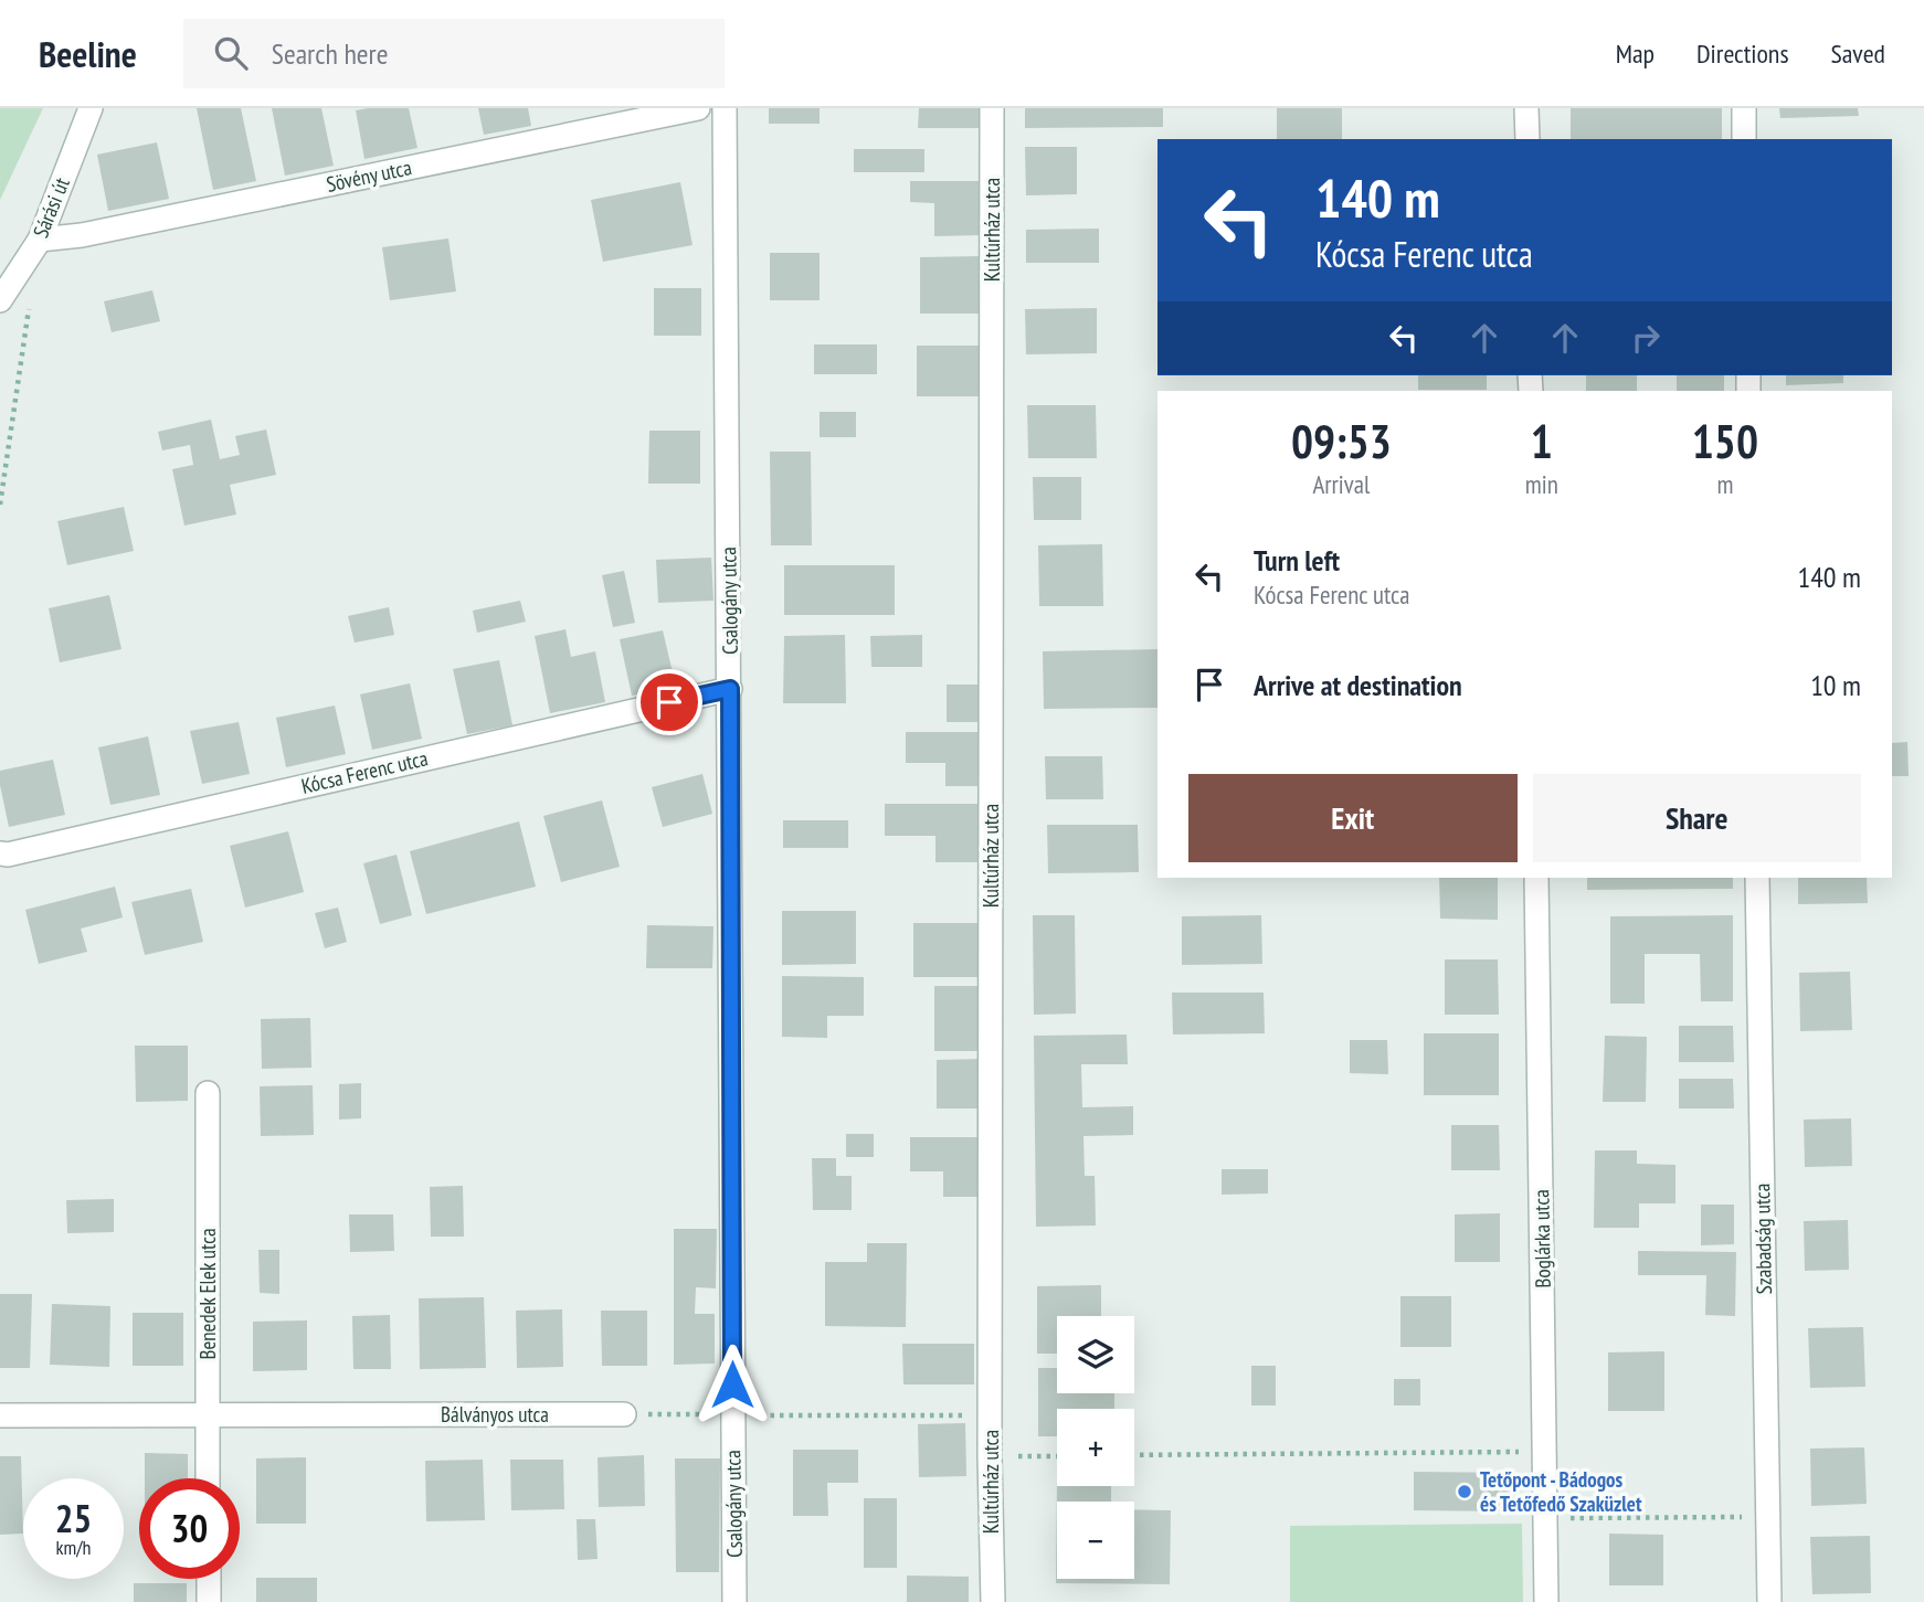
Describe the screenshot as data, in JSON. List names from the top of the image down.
{
  "streets": {
    "street": [
      "Sövény utca",
      "Sárási út",
      "Kultúrház utca",
      "Csalogány utca",
      "Kócsa Ferenc utca",
      "Boglárka utca",
      "Szabadság utca",
      "Benedek Elek utca",
      "Bálványos utca"
    ]
  },
  "crossings": [
    ["Sövény utca", "Sárási út"],
    ["Csalogány utca", "Kócsa Ferenc utca"],
    ["Benedek Elek utca", "Bálványos utca"]
  ],
  "places": ["Tetőpont - Bádogos és Tetőfedő Szaküzlet"],
  "page": {
    "header": "Beeline",
    "search": "Search here",
    "nav": ["Map", "Directions", "Saved"],
    "turn": ["140 m", "Kócsa Ferenc utca"],
    "eta": [
      "09:53",
      "Arrival",
      "1",
      "min",
      "150",
      "m"
    ],
    "list": [
      {
        "name": "Turn left",
        "note": "Kócsa Ferenc utca",
        "value": "140 m"
      },
      {
        "name": "Arrive at destination",
        "value": "10 m"
      }
    ],
    "buttons": ["Exit", "Share"],
    "map_buttons": ["+", "−"],
    "speed": "25 km/h",
    "limit": "30"
  }
}
